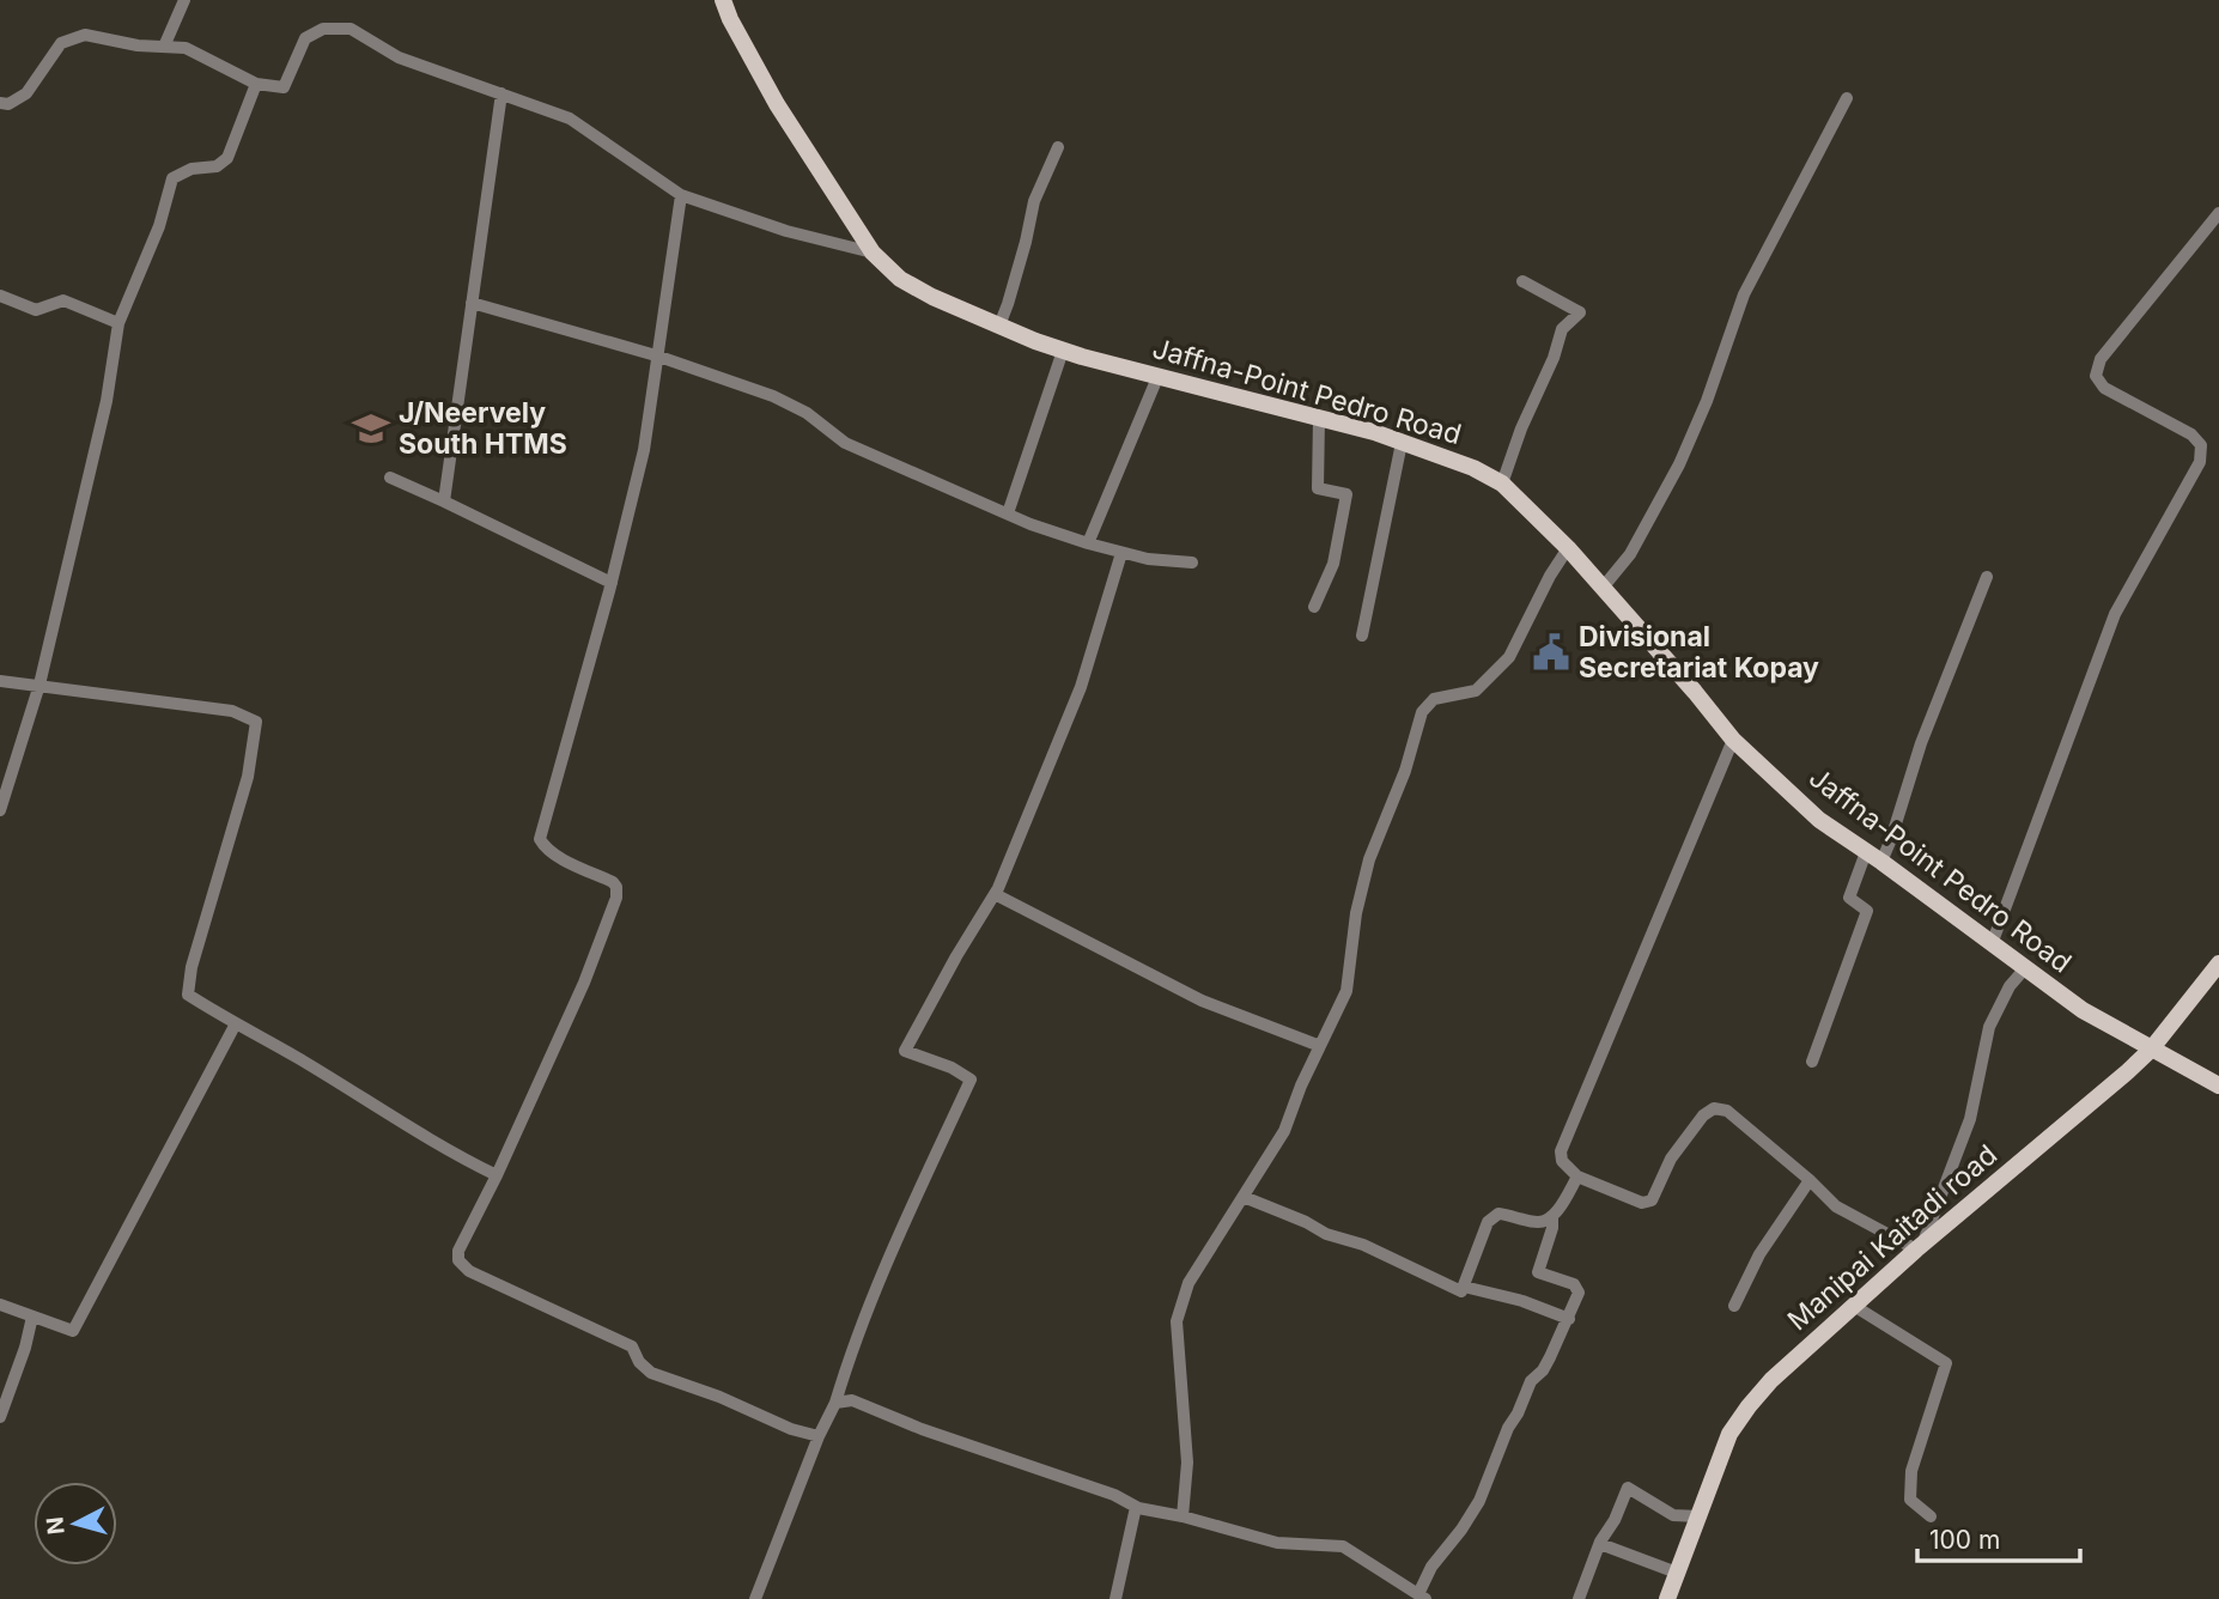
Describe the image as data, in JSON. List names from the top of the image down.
{
  "streets": {
    "main road": ["Jaffna-Point Pedro Road", "Manipai Kaitadi road"]
  },
  "crossings": [
    ["Jaffna-Point Pedro Road", "Manipai Kaitadi road"]
  ],
  "places": {
    "school or university": ["J/Neervely South HTMS"],
    "public building": ["Divisional Secretariat Kopay"]
  },
  "scale_bar": "100 m",
  "north": "left"
}
